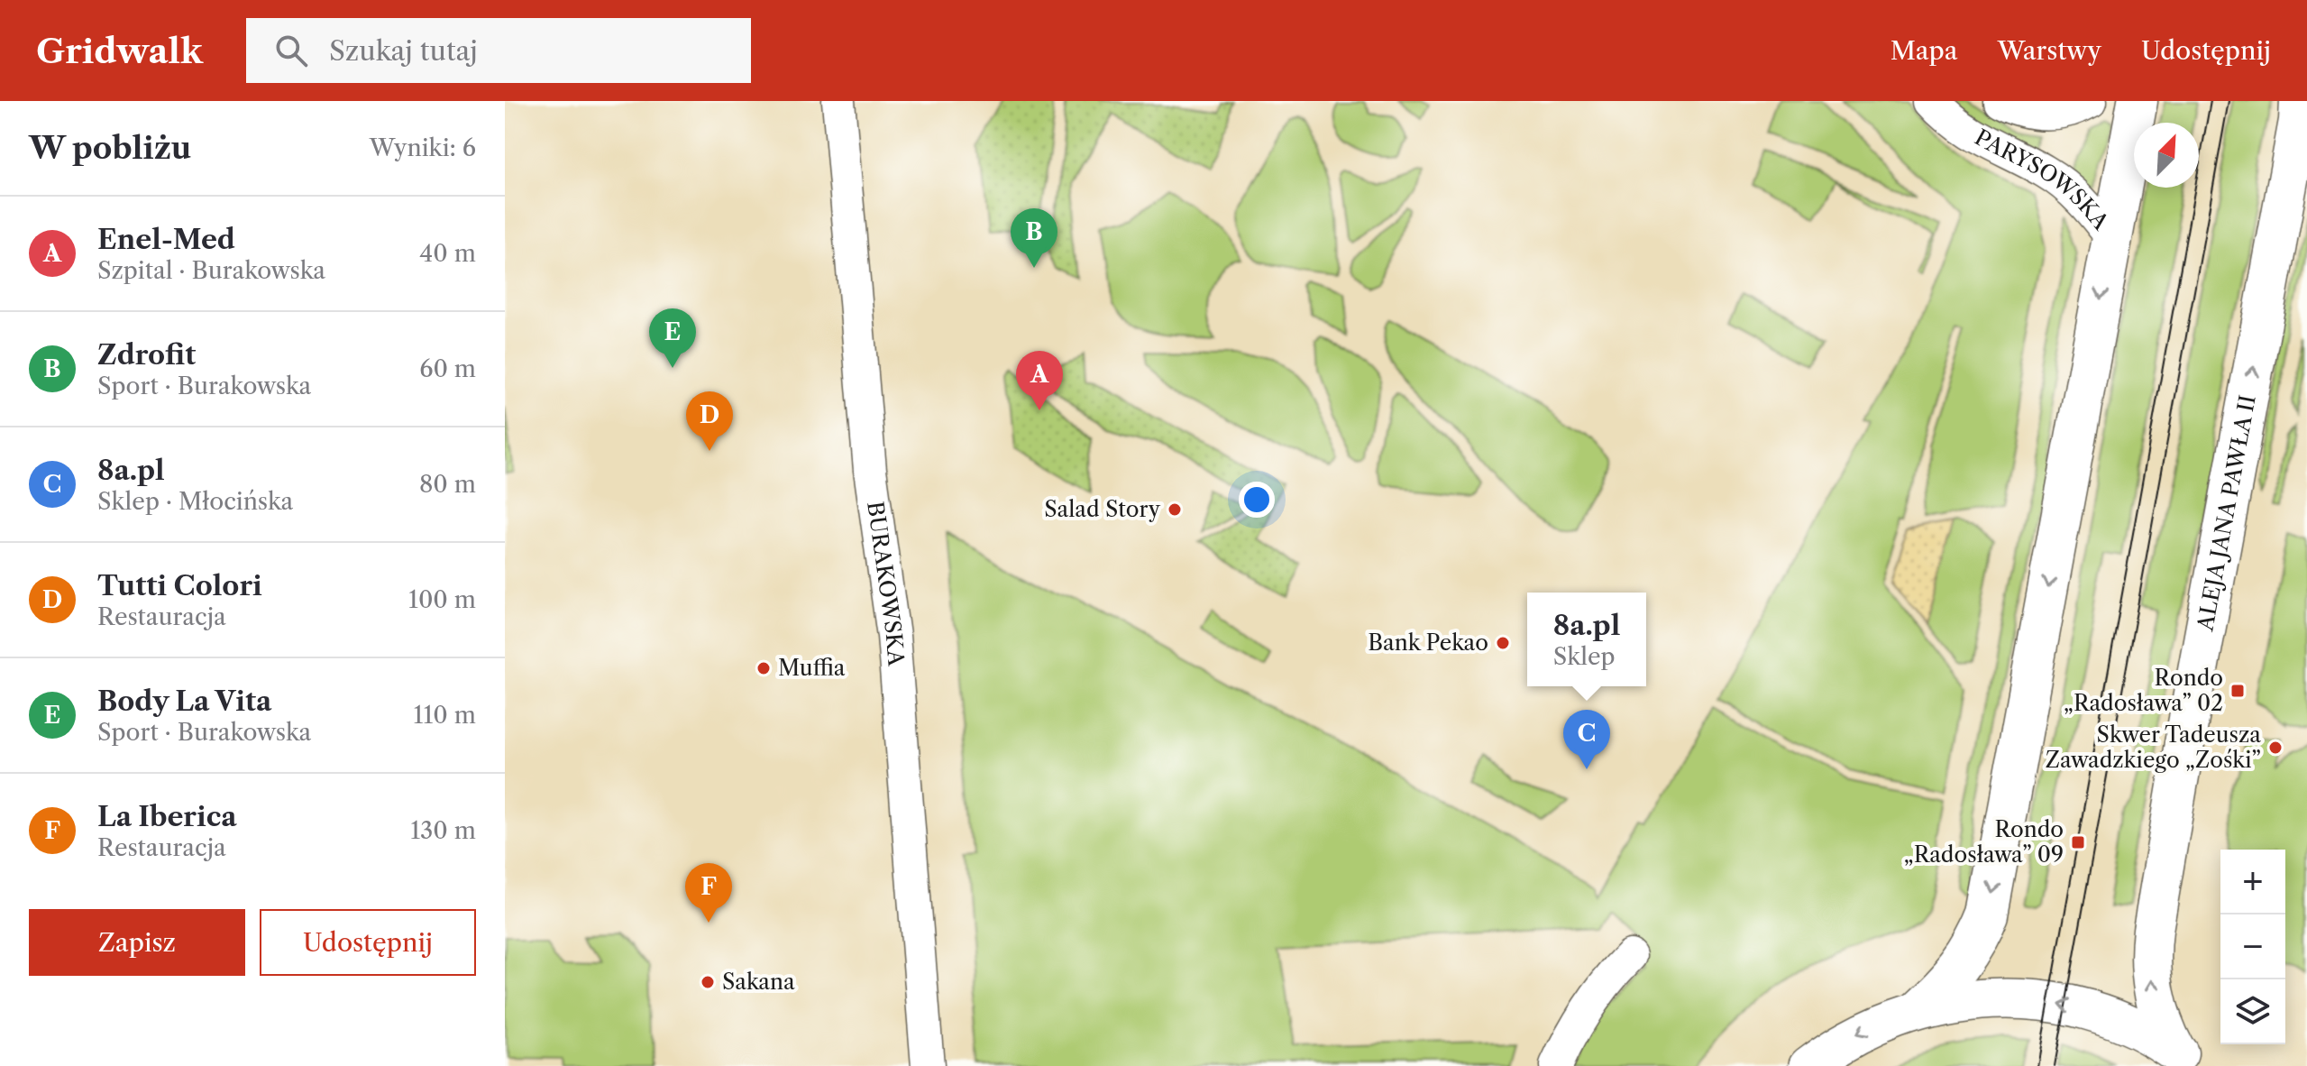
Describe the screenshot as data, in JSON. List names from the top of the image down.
{
  "streets": {
    "main road": ["ALEJA JANA PAWŁA II"],
    "street": ["PARYSOWSKA", "BURAKOWSKA"]
  },
  "places": {
    "other": [
      "Salad Story",
      "Bank Pekao",
      "Muffia",
      "Skwer Tadeusza Zawadzkiego „Zośki”",
      "Sakana"
    ],
    "transit": ["Rondo „Radosława” 02", "Rondo „Radosława” 09"]
  },
  "north": "top right",
  "page": {
    "header": "Gridwalk",
    "search": "Szukaj tutaj",
    "nav": ["Mapa", "Warstwy", "Udostępnij"],
    "heading": ["W pobliżu", "Wyniki: 6"],
    "list": [
      {
        "mark": "A",
        "name": "Enel-Med",
        "note": "Szpital · Burakowska",
        "value": "40 m"
      },
      {
        "mark": "B",
        "name": "Zdrofit",
        "note": "Sport · Burakowska",
        "value": "60 m"
      },
      {
        "mark": "C",
        "name": "8a.pl",
        "note": "Sklep · Młocińska",
        "value": "80 m"
      },
      {
        "mark": "D",
        "name": "Tutti Colori",
        "note": "Restauracja",
        "value": "100 m"
      },
      {
        "mark": "E",
        "name": "Body La Vita",
        "note": "Sport · Burakowska",
        "value": "110 m"
      },
      {
        "mark": "F",
        "name": "La Iberica",
        "note": "Restauracja",
        "value": "130 m"
      }
    ],
    "pins": [
      "B",
      "E",
      "A",
      "D",
      "C",
      "F"
    ],
    "popup": ["8a.pl", "Sklep"],
    "map_buttons": ["+", "−"],
    "buttons": ["Zapisz", "Udostępnij"]
  }
}
